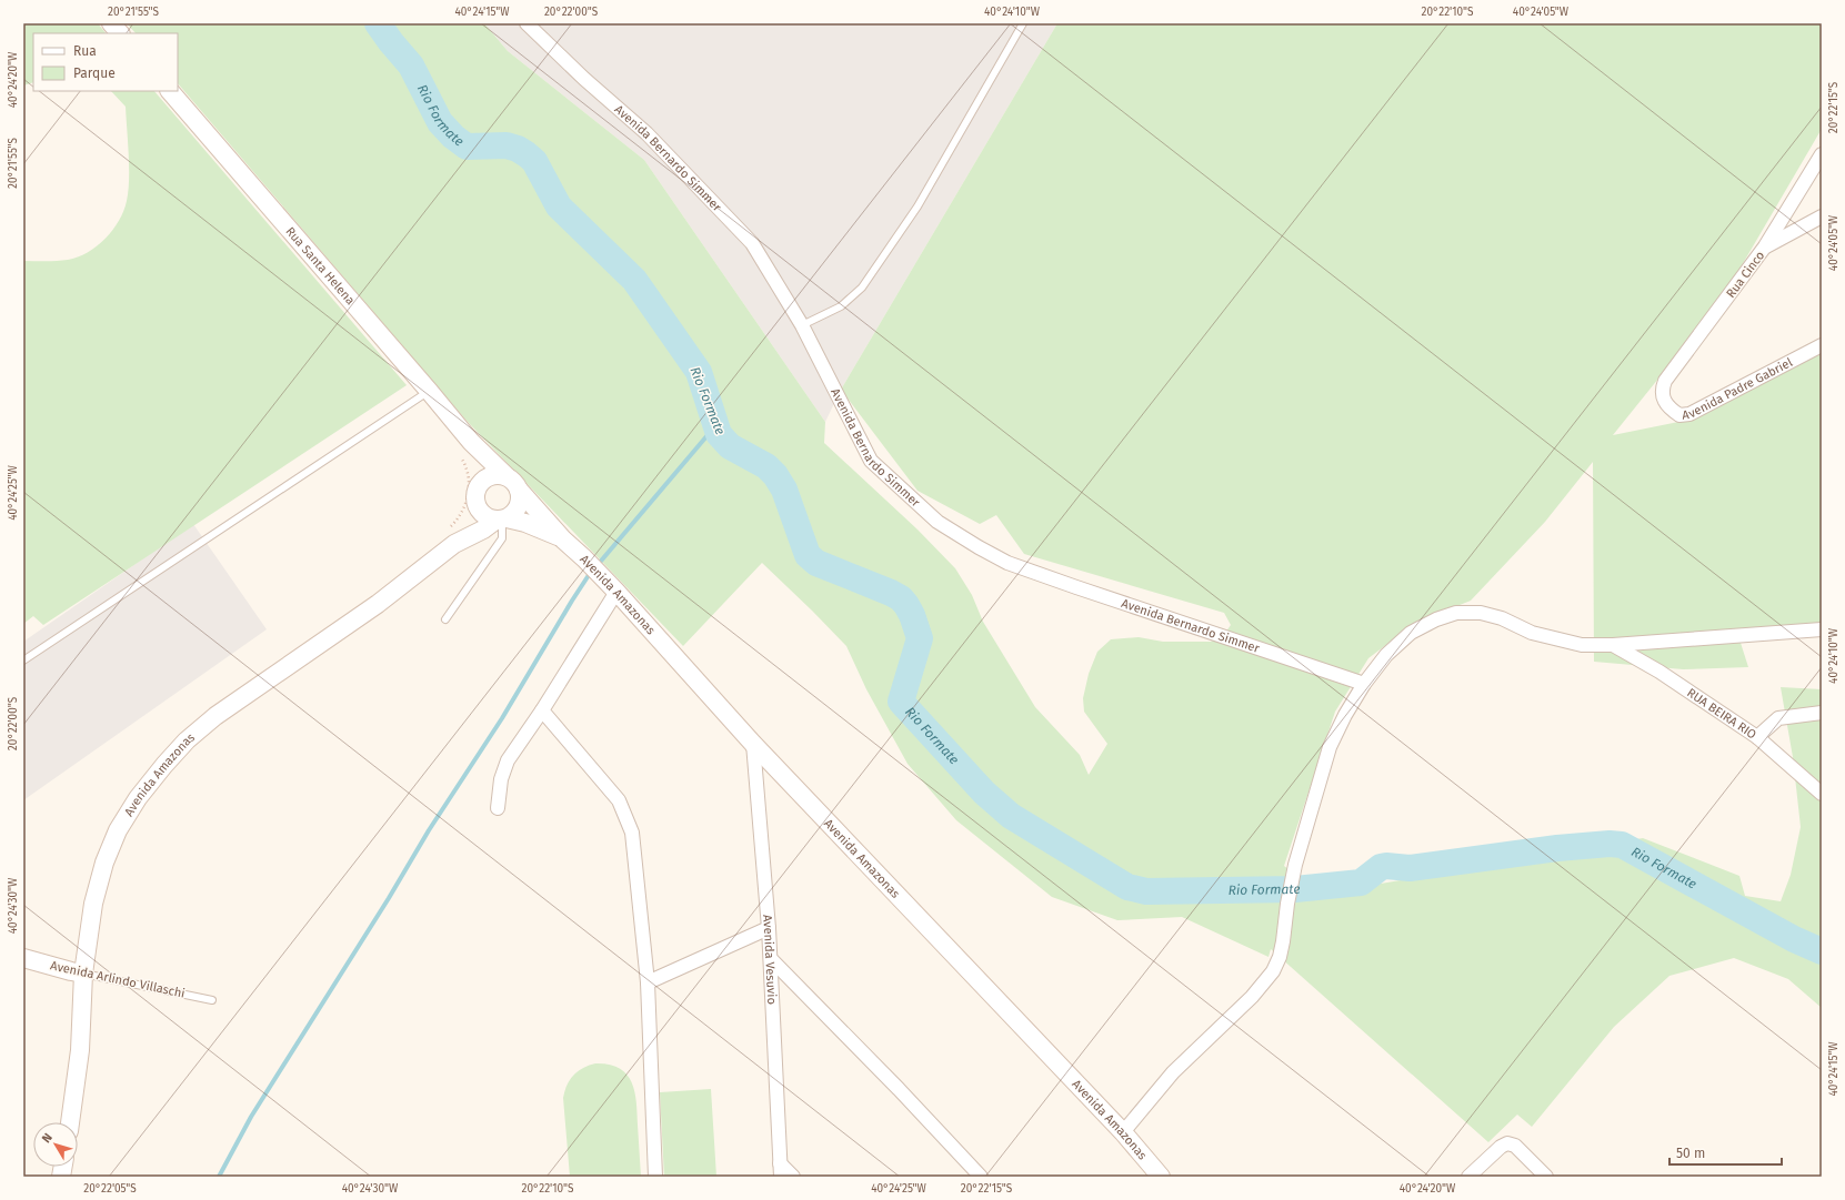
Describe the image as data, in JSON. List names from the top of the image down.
{
  "streets": {
    "street": [
      "Avenida Bernardo Simmer",
      "Rua Santa Helena",
      "Rua Cinco",
      "Avenida Padre Gabriel",
      "Avenida Amazonas",
      "RUA BEIRA RIO",
      "Avenida Vesuvio",
      "Avenida Arlindo Villaschi"
    ]
  },
  "crossings": [
    ["Rua Santa Helena", "Avenida Amazonas"],
    ["Rua Cinco", "Avenida Padre Gabriel"],
    ["Avenida Amazonas", "Avenida Vesuvio"],
    ["Avenida Amazonas", "Avenida Arlindo Villaschi"]
  ],
  "water": ["Rio Formate"],
  "legend": ["Rua", "Parque"],
  "scale_bar": "50 m",
  "north": "top left",
  "coordinates": [
    "20°21'55\"S",
    "40°24'15\"W",
    "20°22'00\"S",
    "40°24'10\"W",
    "20°22'10\"S",
    "40°24'05\"W",
    "40°24'20\"W",
    "20°22'15\"S",
    "40°24'25\"W",
    "40°24'30\"W",
    "20°22'05\"S"
  ]
}
